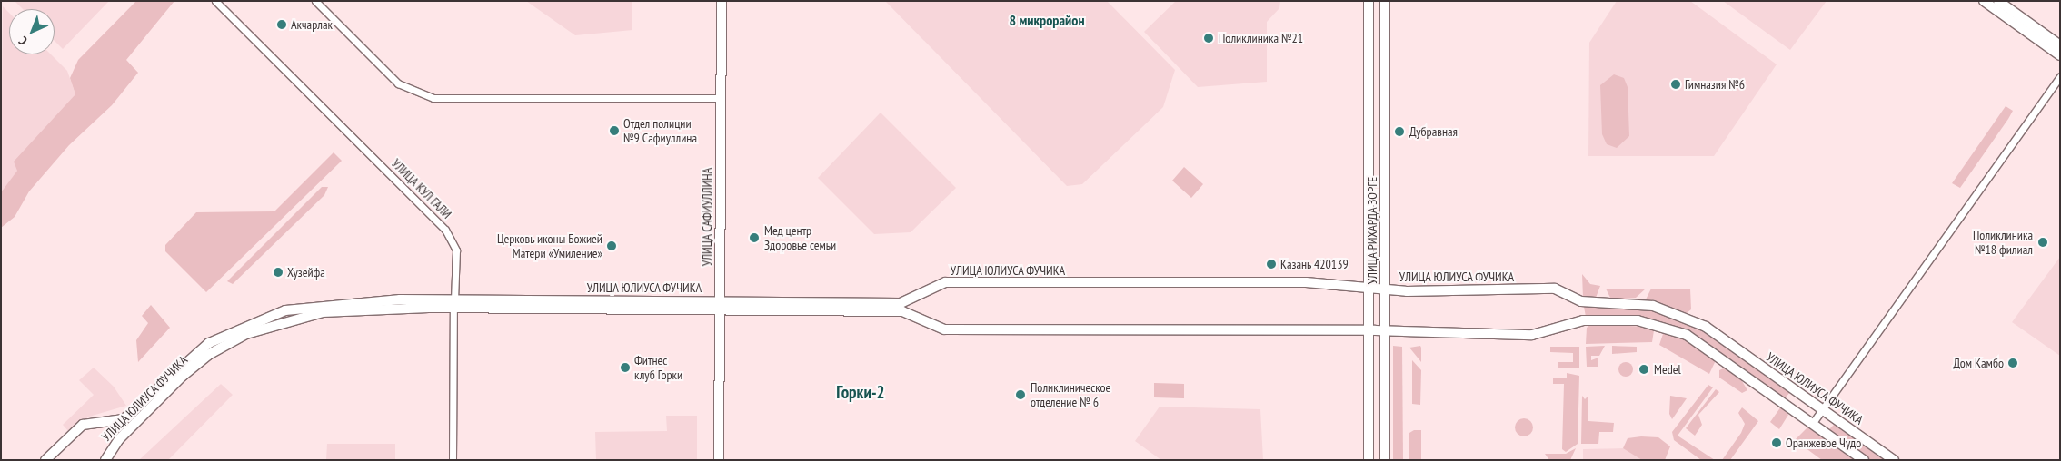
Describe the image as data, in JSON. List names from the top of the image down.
{
  "streets": {
    "main road": ["УЛИЦА САФИУЛЛИНА", "УЛИЦА РИХАРДА ЗОРГЕ", "УЛИЦА ЮЛИУСА ФУЧИКА"],
    "street": ["УЛИЦА КУЛ ГАЛИ"]
  },
  "crossings": [
    ["УЛИЦА КУЛ ГАЛИ", "УЛИЦА ЮЛИУСА ФУЧИКА"],
    ["УЛИЦА САФИУЛЛИНА", "УЛИЦА ЮЛИУСА ФУЧИКА"],
    ["УЛИЦА РИХАРДА ЗОРГЕ", "УЛИЦА ЮЛИУСА ФУЧИКА"]
  ],
  "districts": ["8 микрорайон", "Горки-2"],
  "places": [
    "Акчарлак",
    "Поликлиника №21",
    "Гимназия №6",
    "Отдел полиции №9 Сафиуллина",
    "Дубравная",
    "Мед центр Здоровье семьи",
    "Поликлиника №18 филиал",
    "Церковь иконы Божией Матери «Умиление»",
    "Казань 420139",
    "Хузейфа",
    "Дом Камбо",
    "Фитнес клуб Горки",
    "Medel",
    "Поликлиническое отделение № 6",
    "Оранжевое Чудо"
  ],
  "north": "bottom left"
}
